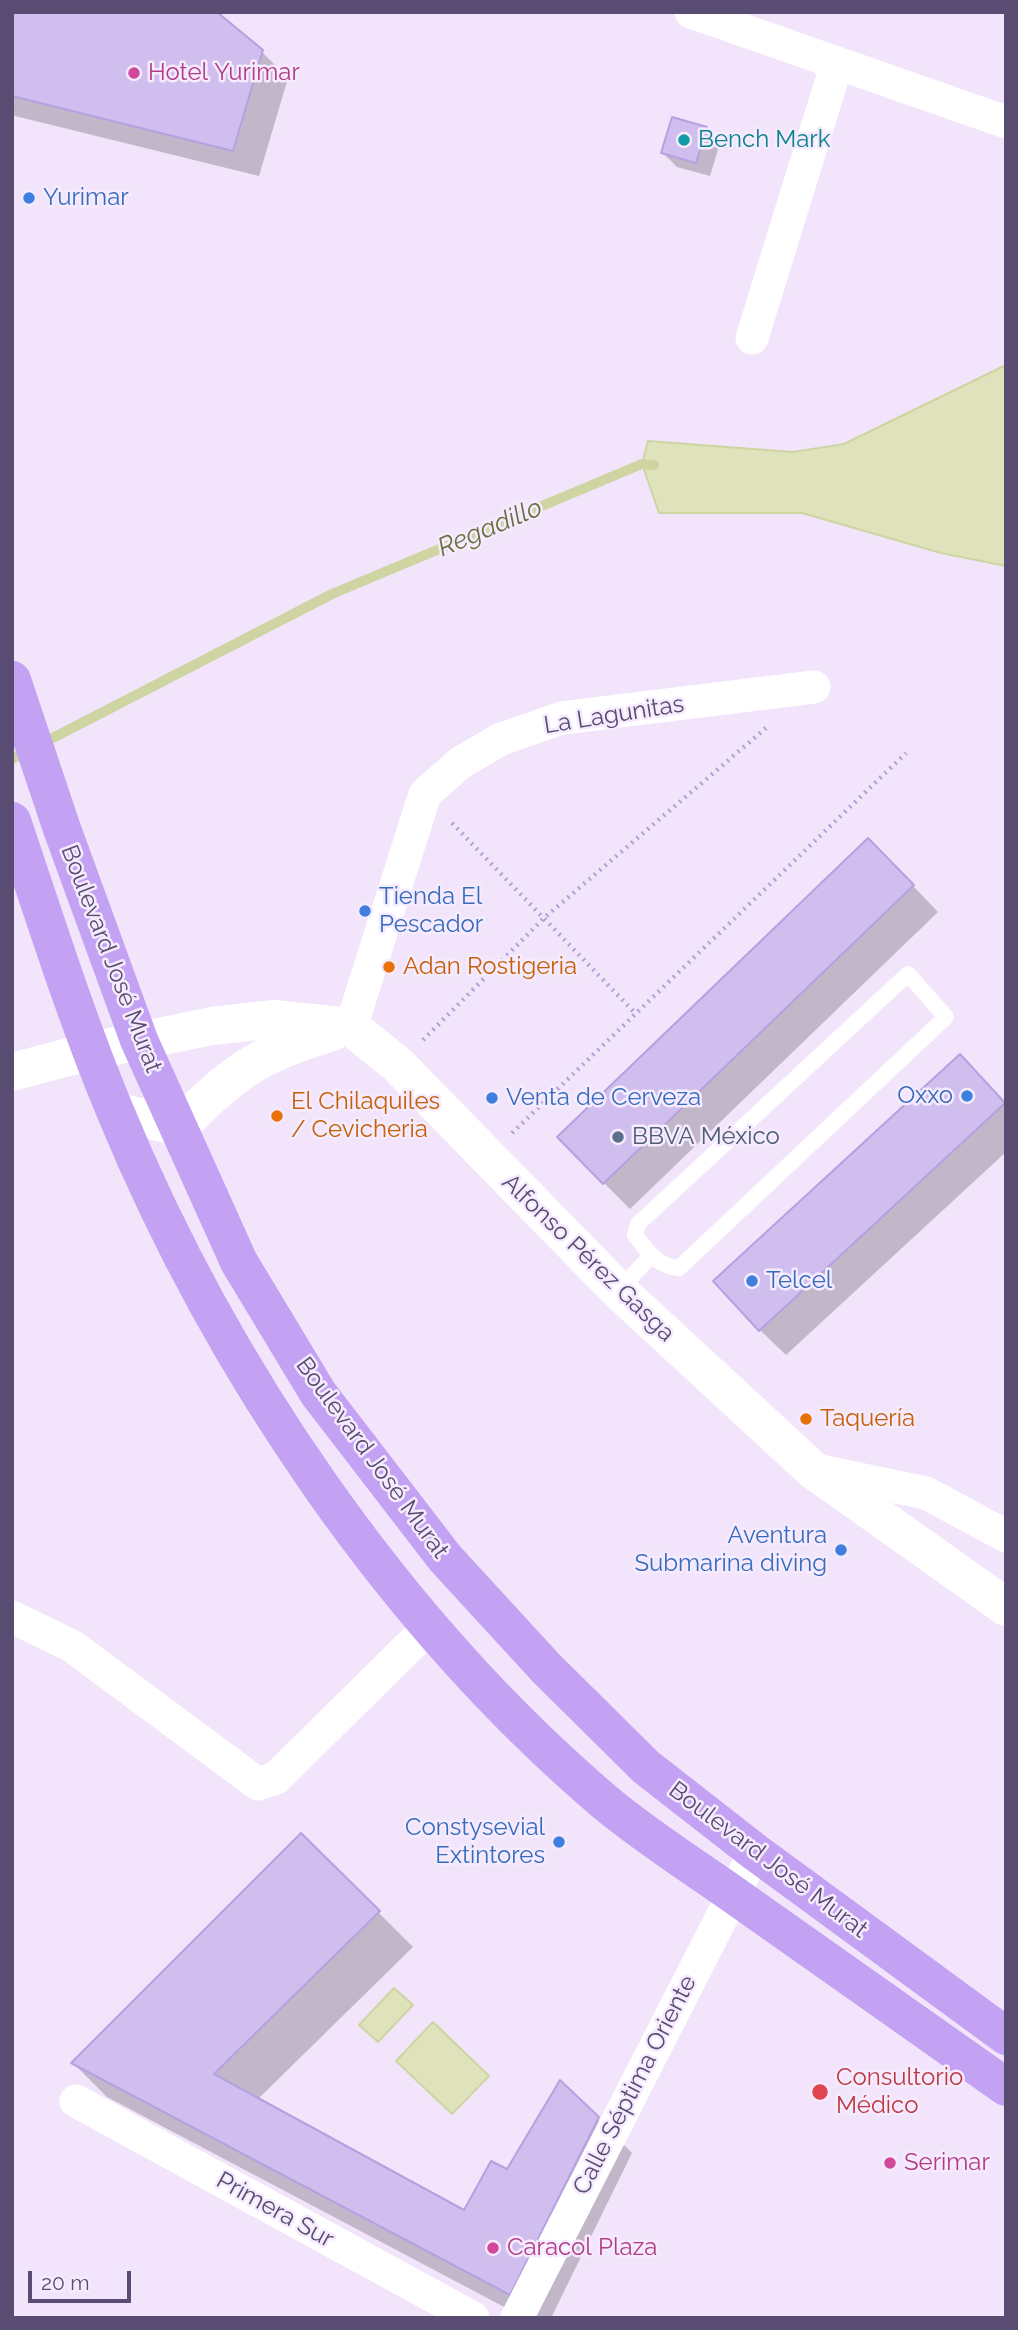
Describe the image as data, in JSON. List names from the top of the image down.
{
  "streets": {
    "highway": ["Boulevard José Murat"],
    "street": [
      "La Lagunitas",
      "Alfonso Pérez Gasga",
      "Calle Séptima Oriente",
      "Primera Sur"
    ]
  },
  "crossings": [
    ["Boulevard José Murat", "Calle Séptima Oriente"]
  ],
  "water": ["Regadillo"],
  "places": [
    "Hotel Yurimar",
    "Bench Mark",
    "Yurimar",
    "Tienda El Pescador",
    "Adan Rostigeria",
    "Oxxo",
    "Venta de Cerveza",
    "El Chilaquiles / Cevicheria",
    "BBVA México",
    "Telcel",
    "Taquería",
    "Aventura Submarina diving",
    "Constysevial Extintores",
    "Consultorio Médico",
    "Serimar",
    "Caracol Plaza"
  ],
  "scale_bar": "20 m"
}
